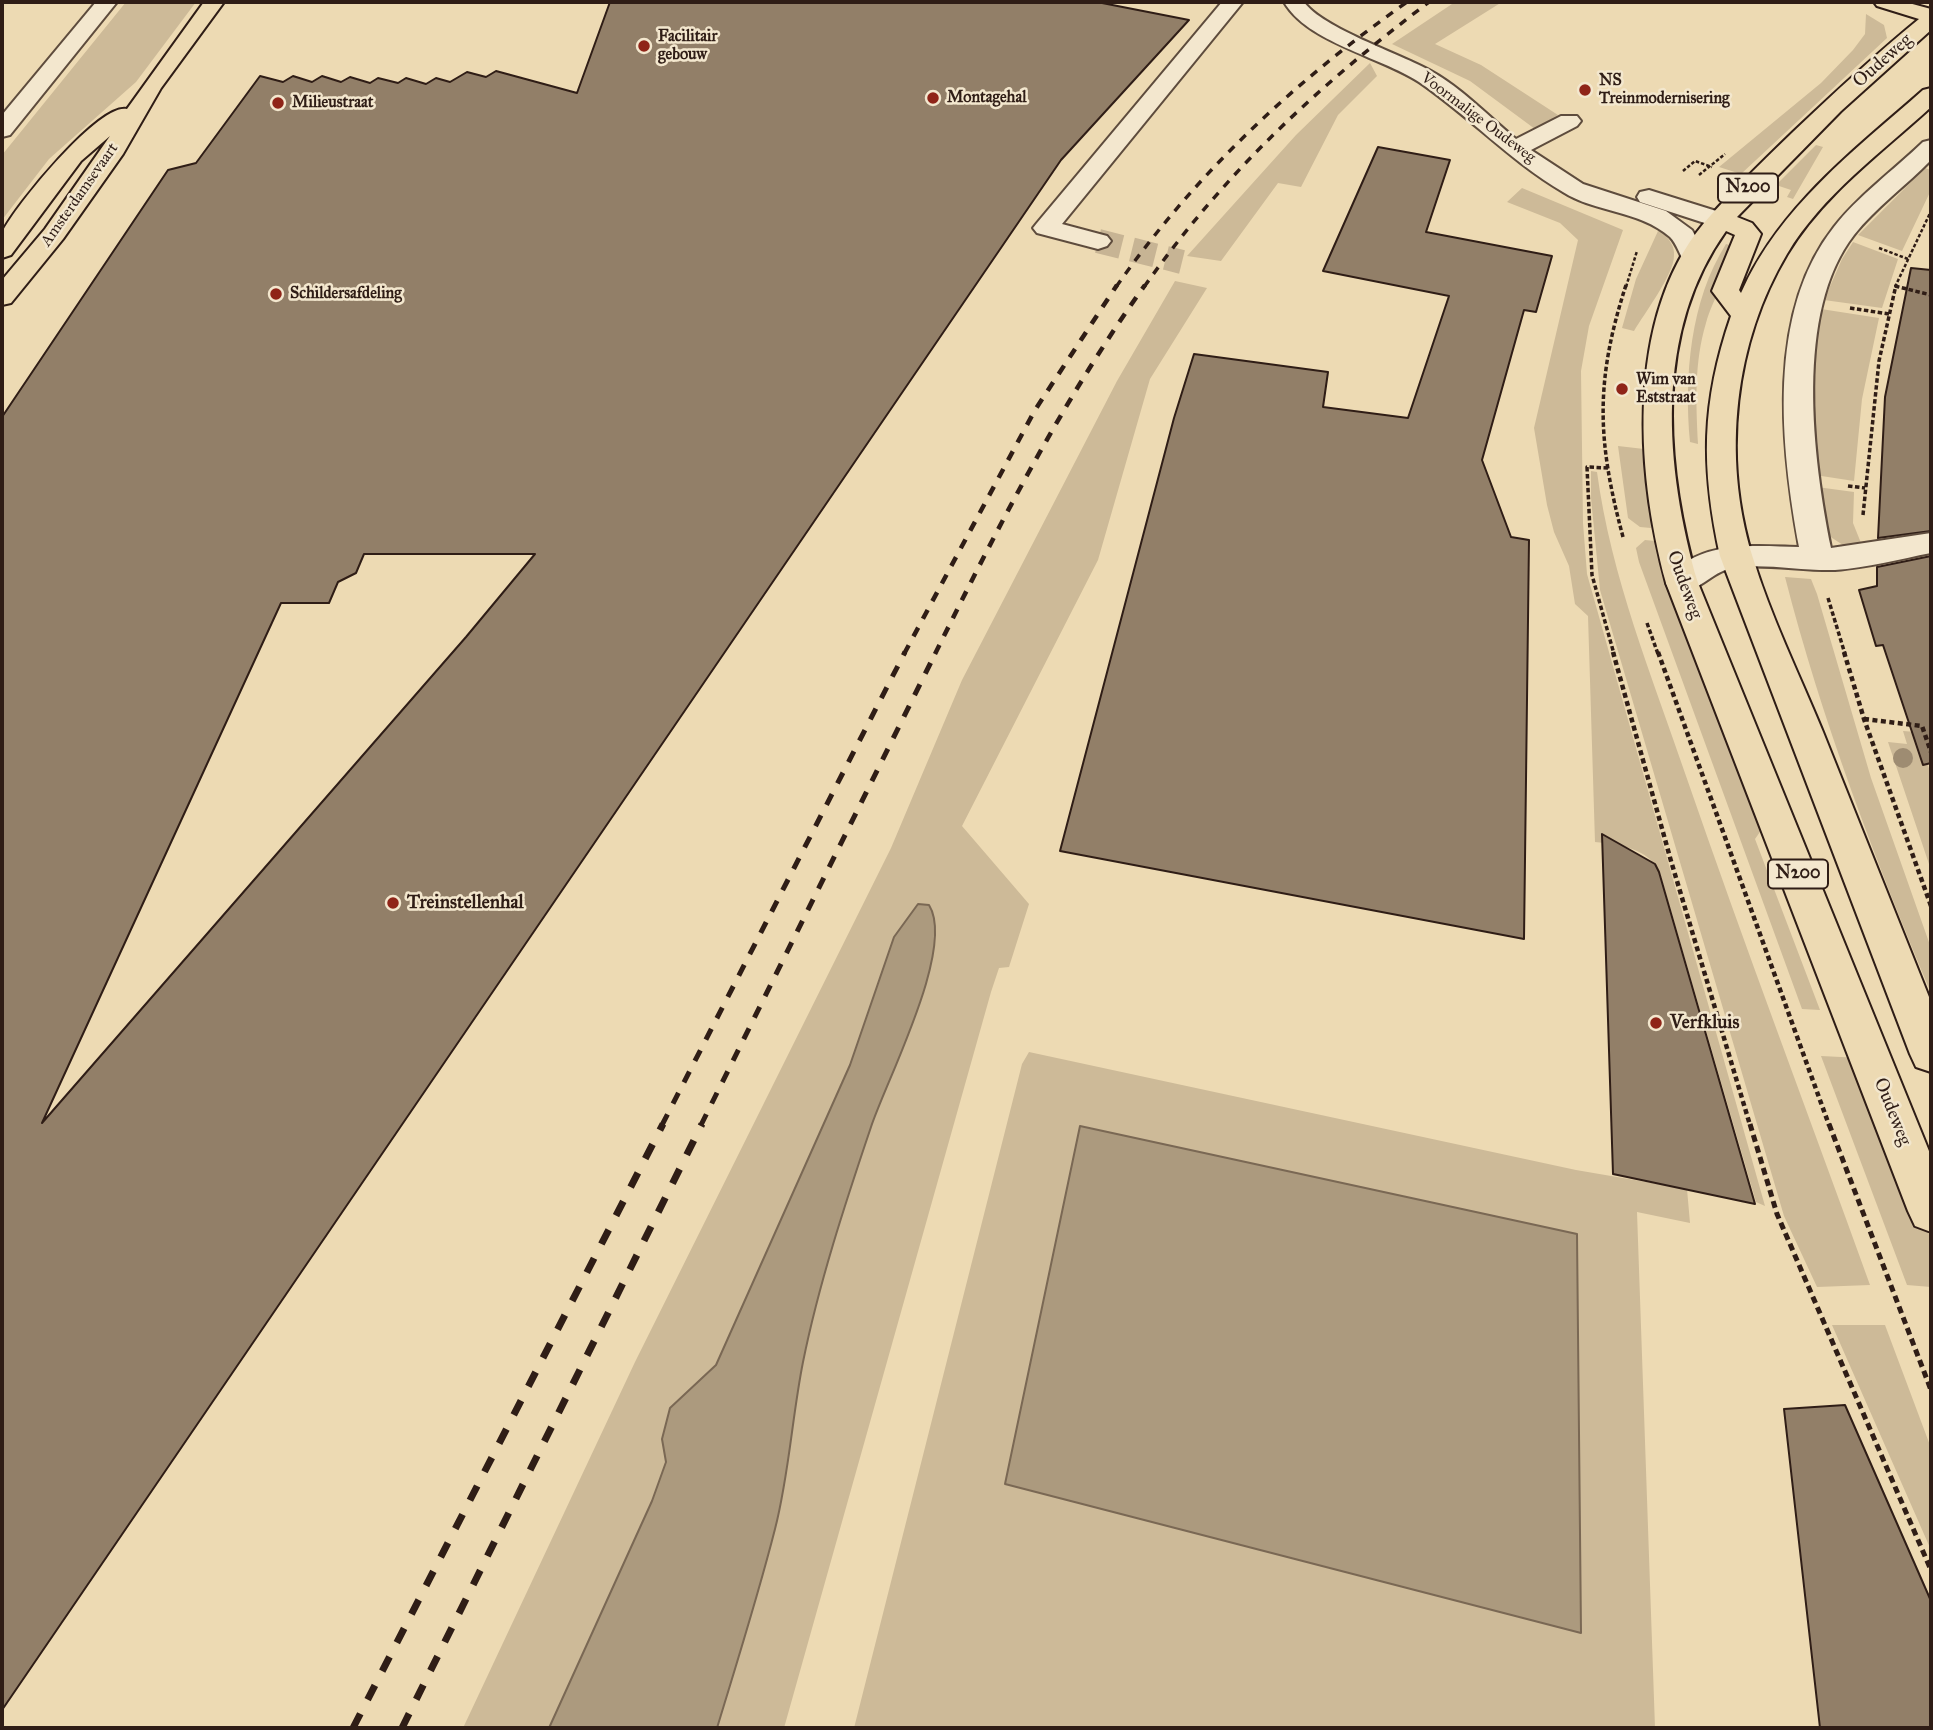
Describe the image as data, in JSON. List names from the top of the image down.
{
  "streets": {
    "main road": ["Oudeweg", "N200", "Amsterdamsevaart"],
    "street": ["Voormalige Oudeweg"]
  },
  "crossings": [
    ["Oudeweg", "Voormalige Oudeweg"]
  ],
  "places": [
    "Facilitair gebouw",
    "NS Treinmodernisering",
    "Montagehal",
    "Milieustraat",
    "Schildersafdeling",
    "Wim van Eststraat",
    "Treinstellenhal",
    "Verfkluis"
  ]
}
